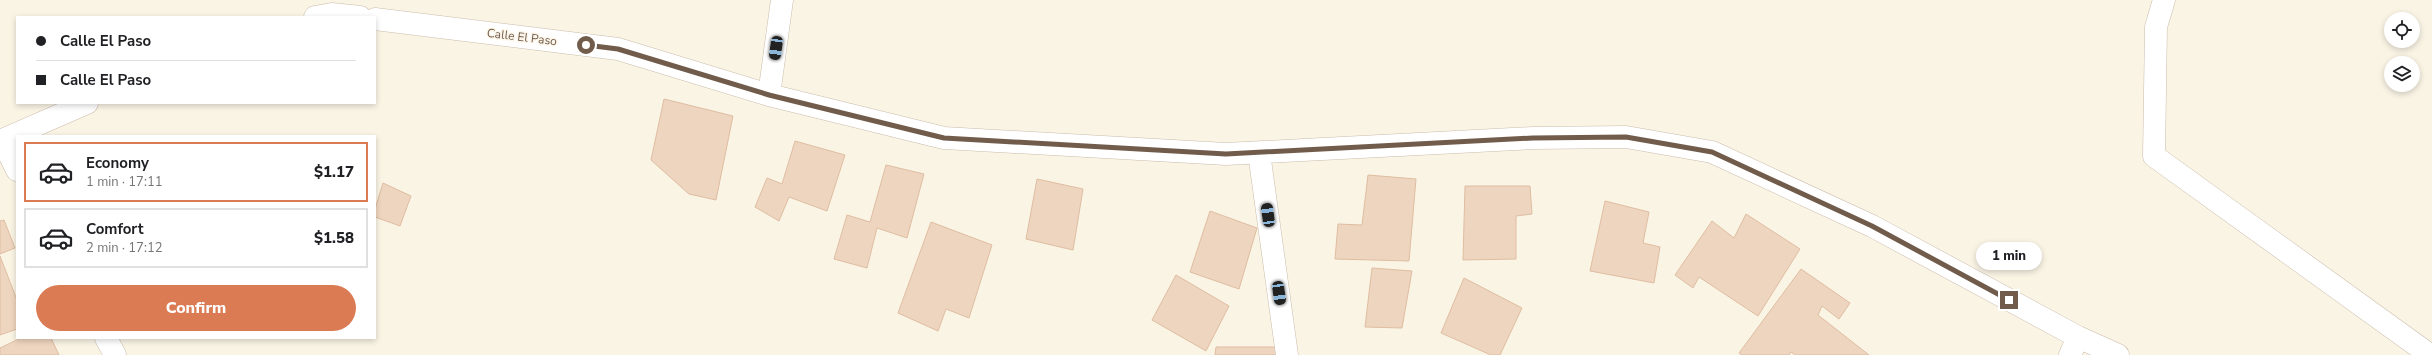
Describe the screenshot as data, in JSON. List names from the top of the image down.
{
  "streets": {
    "street": ["Calle El Paso"]
  },
  "page": {
    "banner": ["Calle El Paso", "Calle El Paso"],
    "list": [
      {
        "name": "Economy",
        "note": "1 min · 17:11",
        "value": "$1.17"
      },
      {
        "name": "Comfort",
        "note": "2 min · 17:12",
        "value": "$1.58"
      }
    ],
    "bubble": "1 min",
    "buttons": "Confirm"
  }
}
